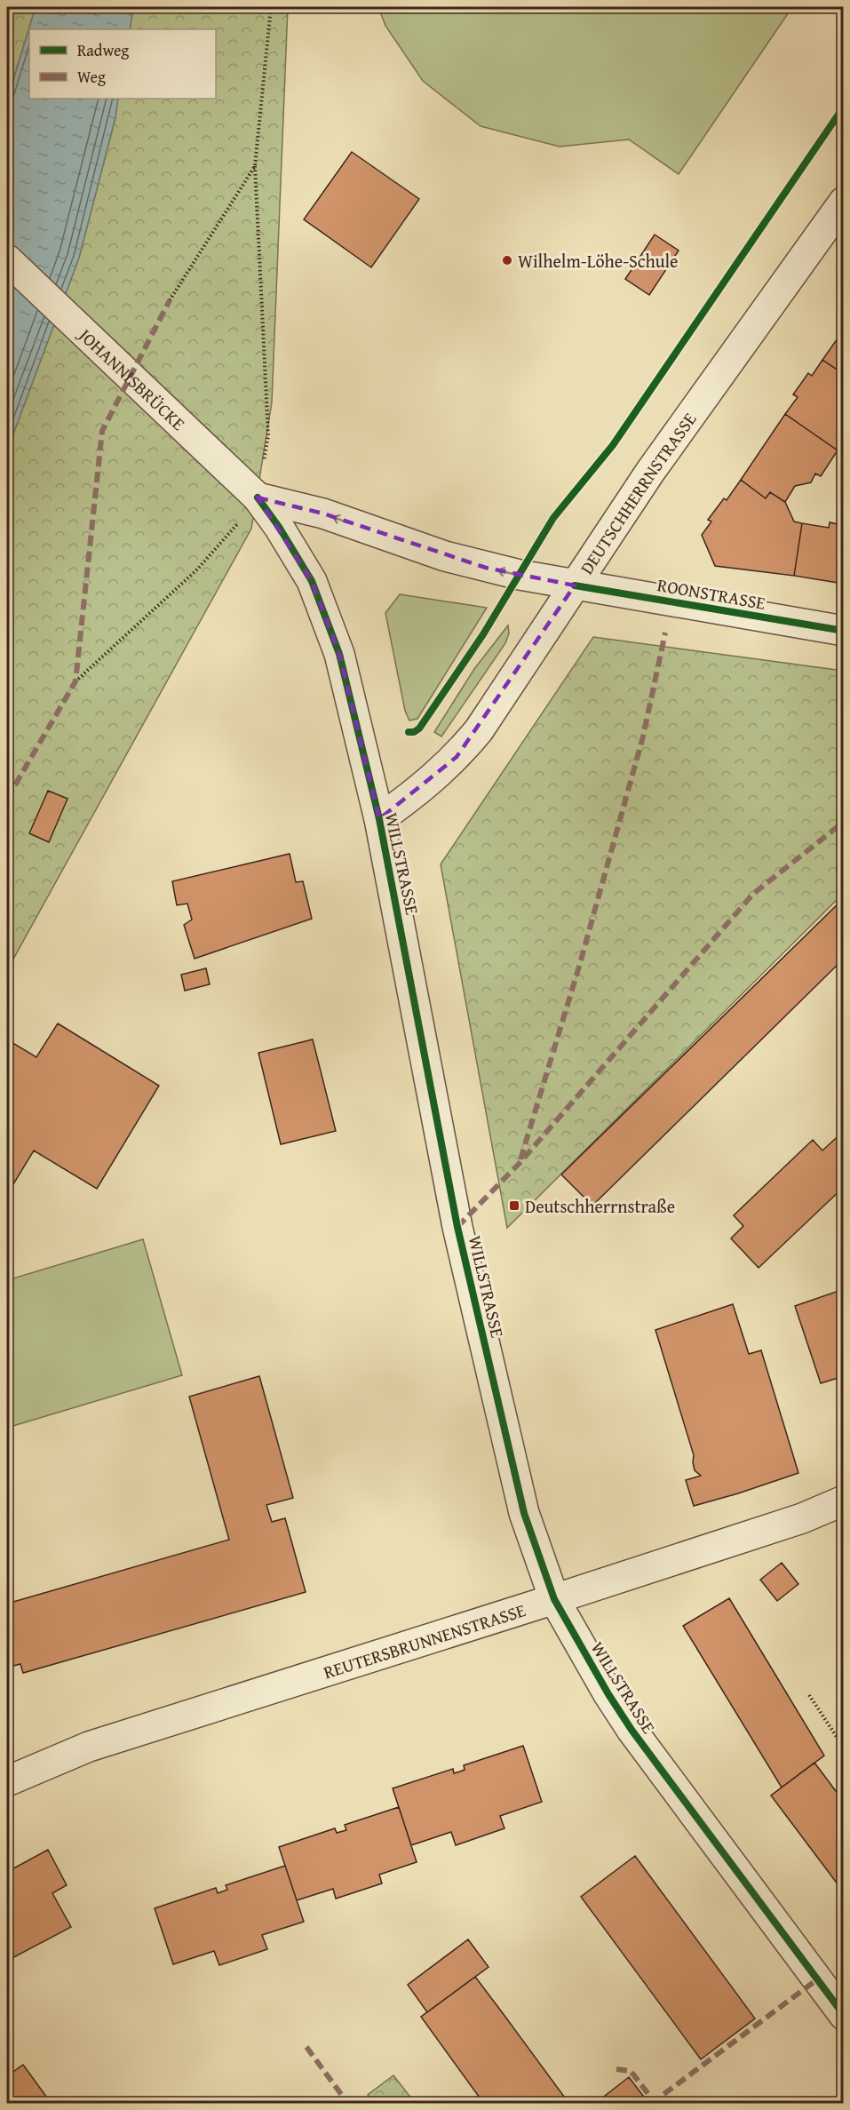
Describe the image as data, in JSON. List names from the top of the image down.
{
  "streets": {
    "street": [
      "JOHANNISBRÜCKE",
      "DEUTSCHHERRNSTRASSE",
      "ROONSTRASSE",
      "WILLSTRASSE",
      "REUTERSBRUNNENSTRASSE"
    ]
  },
  "crossings": [
    ["JOHANNISBRÜCKE", "ROONSTRASSE"],
    ["JOHANNISBRÜCKE", "WILLSTRASSE"],
    ["DEUTSCHHERRNSTRASSE", "ROONSTRASSE"],
    ["DEUTSCHHERRNSTRASSE", "WILLSTRASSE"],
    ["ROONSTRASSE", "WILLSTRASSE"],
    ["WILLSTRASSE", "REUTERSBRUNNENSTRASSE"]
  ],
  "one_way": ["ROONSTRASSE"],
  "places": {
    "other": ["Wilhelm-Löhe-Schule"],
    "transit": ["Deutschherrnstraße"]
  },
  "legend": ["Radweg", "Weg"]
}
